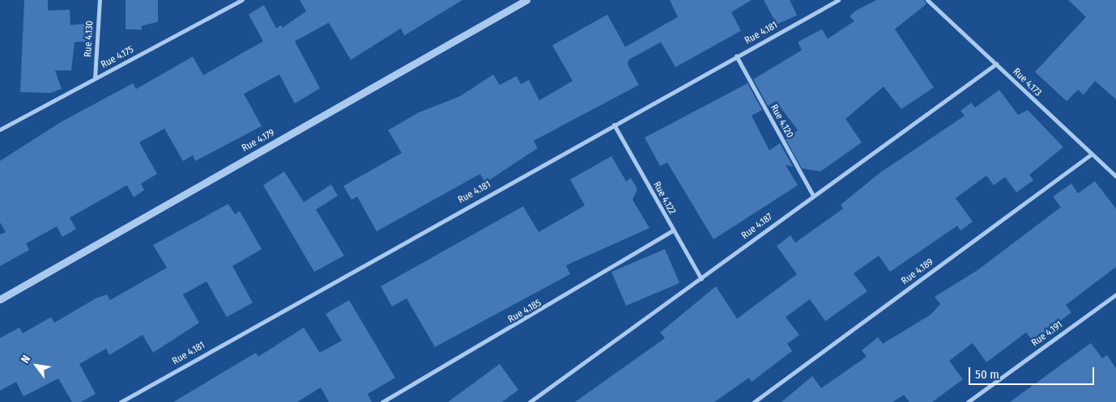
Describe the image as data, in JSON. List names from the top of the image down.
{
  "streets": {
    "street": [
      "Rue 4.181",
      "Rue 4.130",
      "Rue 4.175",
      "Rue 4.173",
      "Rue 4.120",
      "Rue 4.179",
      "Rue 4.122",
      "Rue 4.187",
      "Rue 4.189",
      "Rue 4.185",
      "Rue 4.191"
    ]
  },
  "crossings": [
    ["Rue 4.181", "Rue 4.120"],
    ["Rue 4.181", "Rue 4.122"],
    ["Rue 4.130", "Rue 4.175"],
    ["Rue 4.173", "Rue 4.187"],
    ["Rue 4.173", "Rue 4.189"],
    ["Rue 4.120", "Rue 4.187"],
    ["Rue 4.122", "Rue 4.187"],
    ["Rue 4.122", "Rue 4.185"]
  ],
  "scale_bar": "50 m",
  "north": "top left"
}
